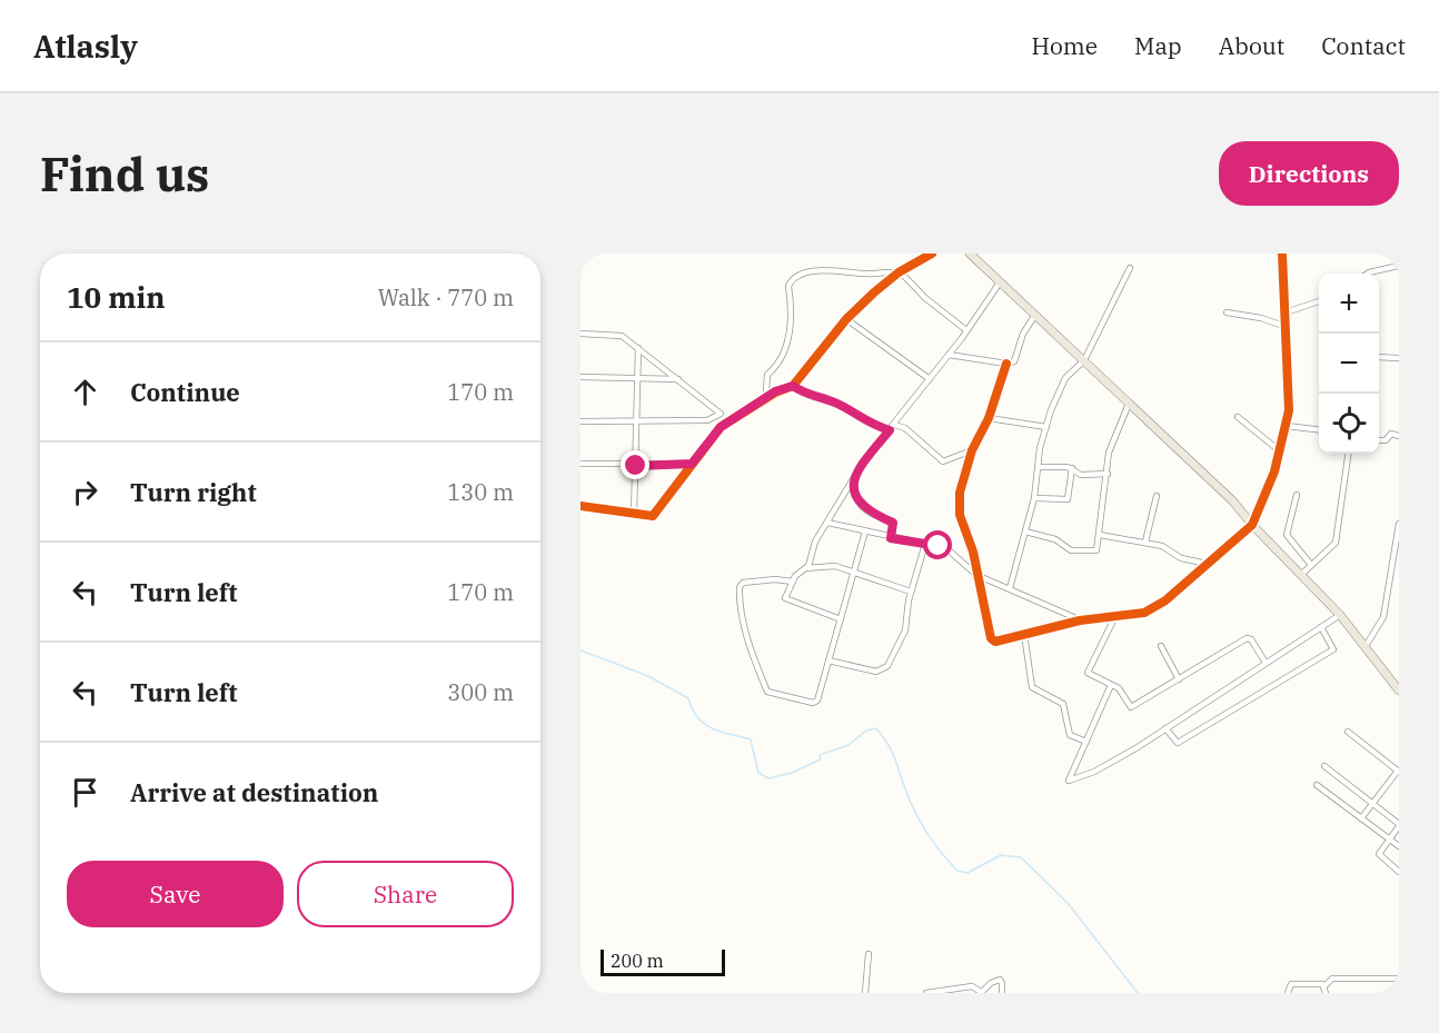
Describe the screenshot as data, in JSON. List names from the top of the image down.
{
  "scale_bar": "200 m",
  "page": {
    "header": "Atlasly",
    "nav": [
      "Home",
      "Map",
      "About",
      "Contact"
    ],
    "buttons": [
      "Directions",
      ["Save", "Share"]
    ],
    "title": "Find us",
    "heading": ["10 min", "Walk · 770 m"],
    "map_buttons": ["+", "−"],
    "list": [
      ["Continue", "170 m"],
      ["Turn right", "130 m"],
      ["Turn left", "170 m"],
      ["Turn left", "300 m"],
      "Arrive at destination"
    ],
    "scale": "200 m"
  }
}
